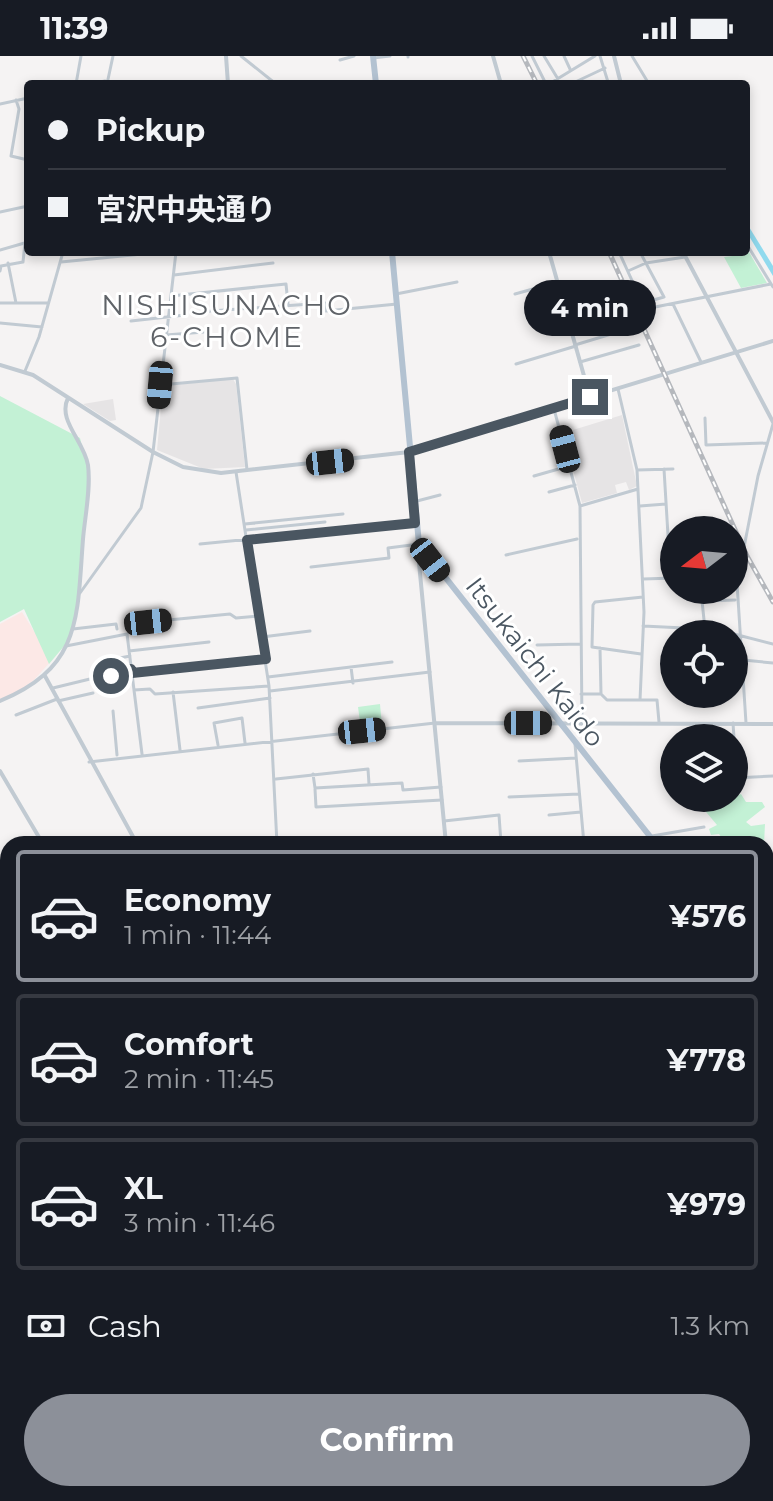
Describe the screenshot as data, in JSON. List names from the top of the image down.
{
  "streets": {
    "main road": ["Itsukaichi Kaido"]
  },
  "districts": ["NISHISUNACHO 6-CHOME"],
  "north": "left",
  "page": {
    "status": "11:39",
    "banner": ["Pickup", "宮沢中央通り"],
    "bubble": "4 min",
    "list": [
      {
        "name": "Economy",
        "note": "1 min · 11:44",
        "value": "¥576"
      },
      {
        "name": "Comfort",
        "note": "2 min · 11:45",
        "value": "¥778"
      },
      {
        "name": "XL",
        "note": "3 min · 11:46",
        "value": "¥979"
      }
    ],
    "pay": ["Cash", "1.3 km"],
    "buttons": "Confirm"
  }
}
